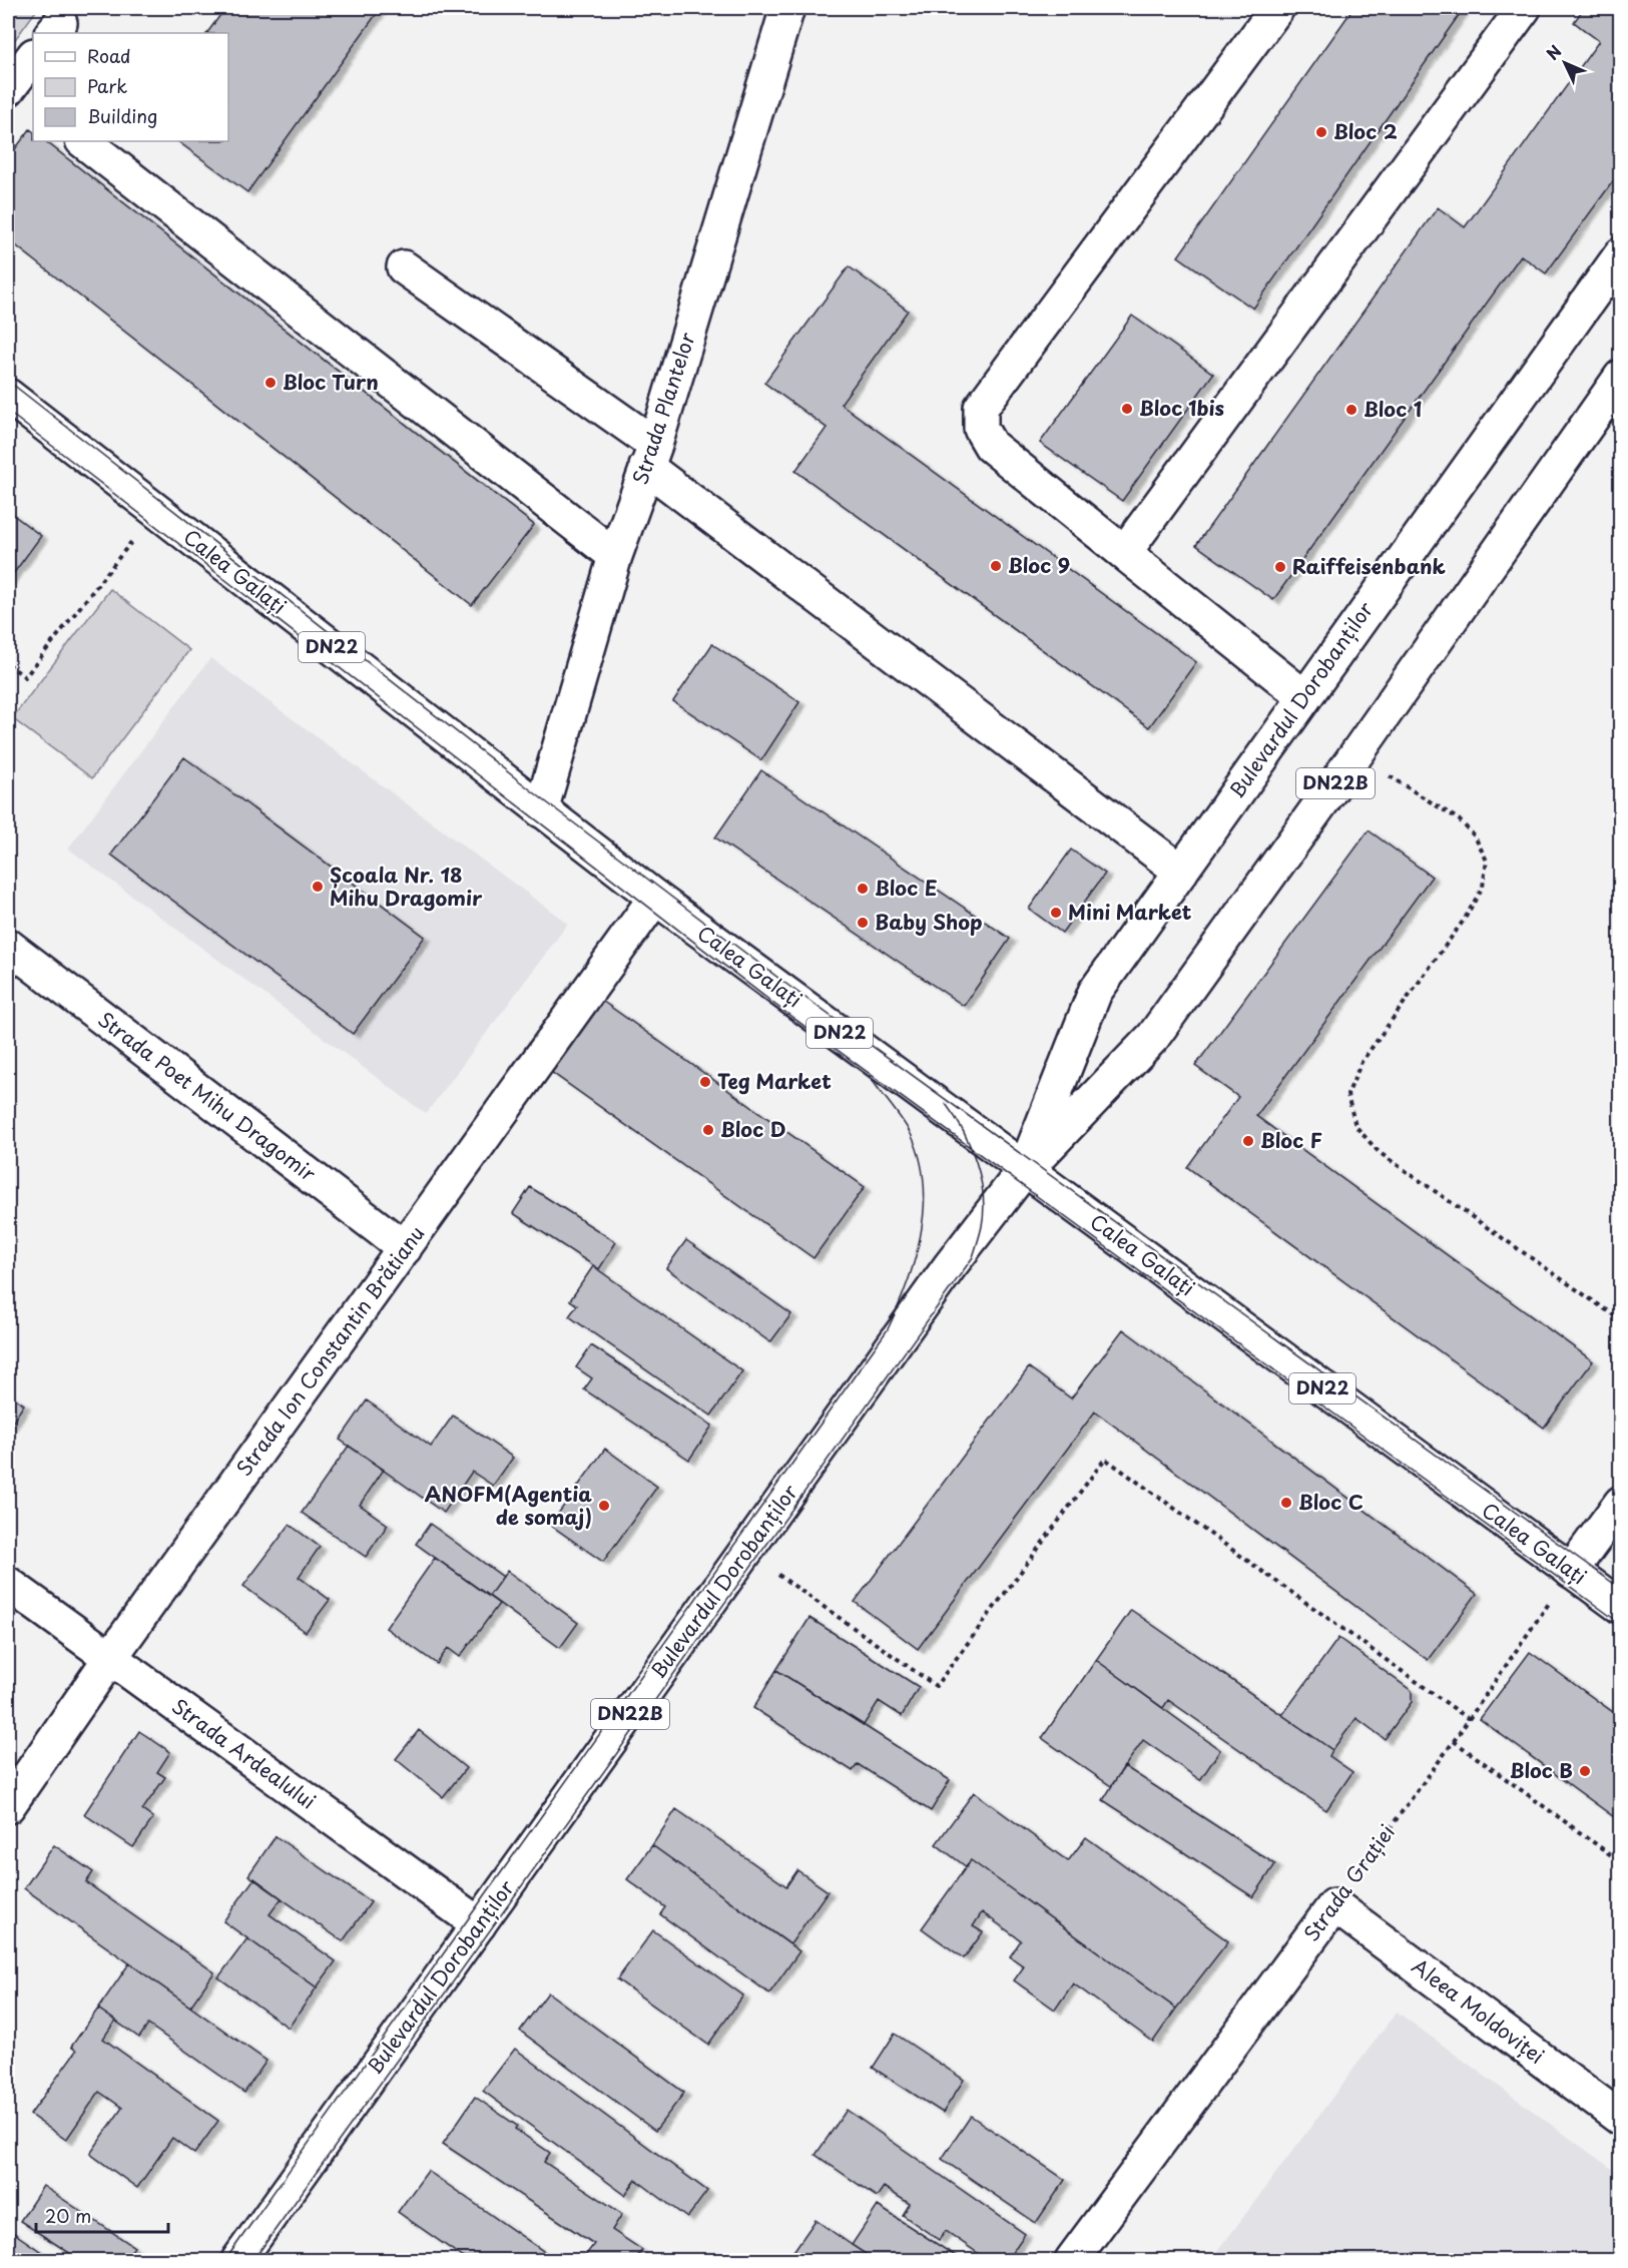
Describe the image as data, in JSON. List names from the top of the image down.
{
  "streets": {
    "main road": [
      "Strada Plantelor",
      "Calea Galați",
      "DN22",
      "Bulevardul Dorobanților",
      "DN22B",
      "Strada Poet Mihu Dragomir",
      "Strada Ion Constantin Brătianu",
      "Strada Ardealului",
      "Strada Grației",
      "Aleea Moldoviței"
    ]
  },
  "crossings": [
    ["Strada Plantelor", "Calea Galați"],
    ["Calea Galați", "Bulevardul Dorobanților"],
    ["Calea Galați", "Strada Ion Constantin Brătianu"],
    ["Calea Galați", "Strada Grației"],
    ["Bulevardul Dorobanților", "Strada Ardealului"],
    ["Strada Poet Mihu Dragomir", "Strada Ion Constantin Brătianu"],
    ["Strada Ion Constantin Brătianu", "Strada Ardealului"],
    ["Strada Grației", "Aleea Moldoviței"]
  ],
  "places": [
    "Bloc 2",
    "Bloc Turn",
    "Bloc 1bis",
    "Bloc 1",
    "Bloc 9",
    "Raiffeisenbank",
    "Școala Nr. 18 Mihu Dragomir",
    "Bloc E",
    "Mini Market",
    "Baby Shop",
    "Teg Market",
    "Bloc D",
    "Bloc F",
    "Bloc C",
    "ANOFM(Agentia de somaj)",
    "Bloc B"
  ],
  "legend": ["Road", "Park", "Building"],
  "scale_bar": "20 m",
  "north": "top left"
}
